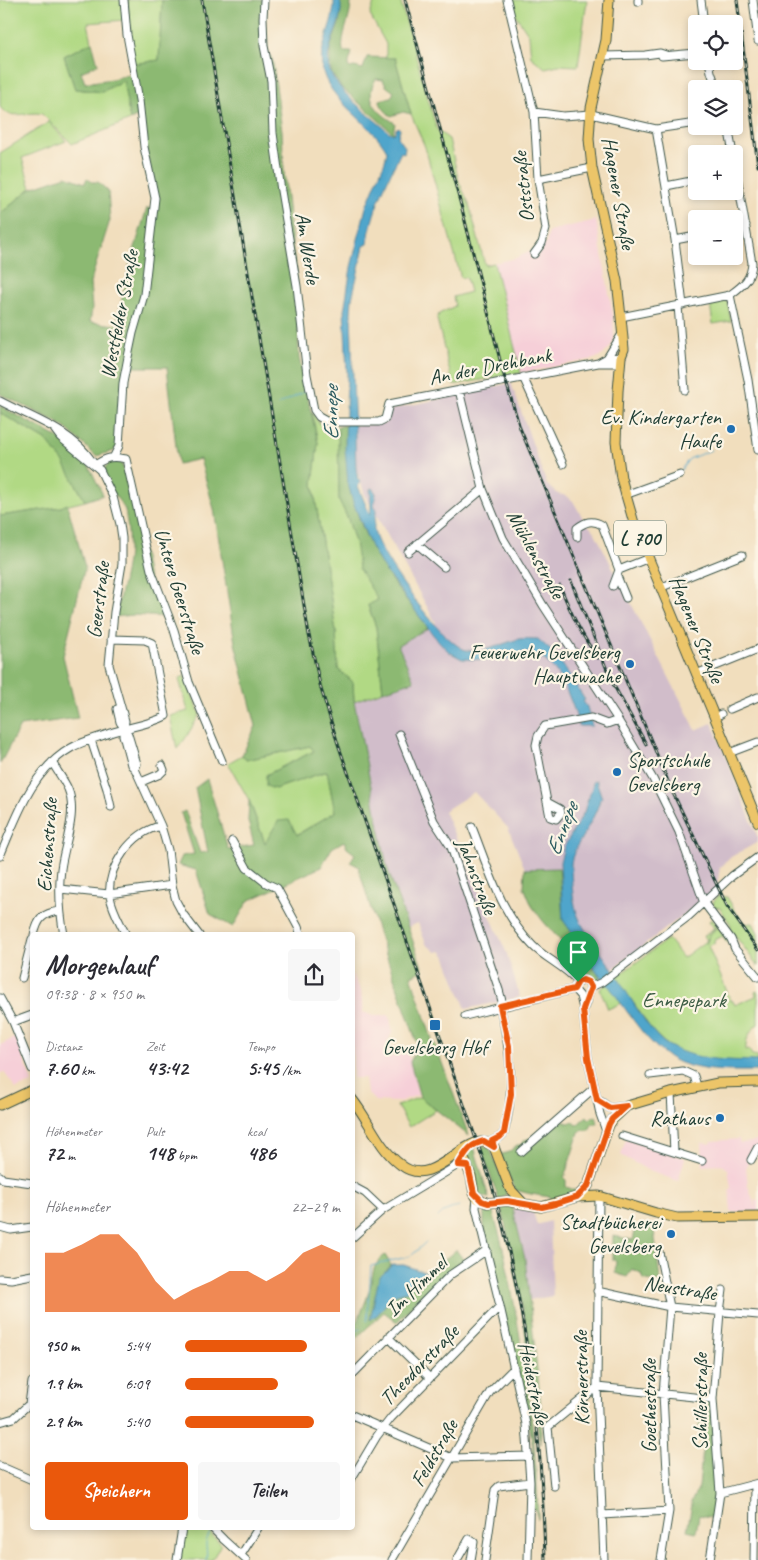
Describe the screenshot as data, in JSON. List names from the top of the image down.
{
  "streets": {
    "main road": ["Hagener Straße", "L 700"],
    "street": [
      "Oststraße",
      "Am Werde",
      "Westfelder Straße",
      "An der Drehbank",
      "Mühlenstraße",
      "Untere Geerstraße",
      "Geerstraße",
      "Eichenstraße",
      "Jahnstraße",
      "Im Himmel",
      "Neustraße",
      "Theodorstraße",
      "Körnerstraße",
      "Heidestraße",
      "Schillerstraße",
      "Goethestraße",
      "Feldstraße"
    ]
  },
  "crossings": [
    ["Hagener Straße", "An der Drehbank"],
    ["Am Werde", "An der Drehbank"],
    ["Westfelder Straße", "Untere Geerstraße"],
    ["An der Drehbank", "Mühlenstraße"],
    ["Im Himmel", "Heidestraße"],
    ["Neustraße", "Körnerstraße"],
    ["Neustraße", "Schillerstraße"],
    ["Neustraße", "Goethestraße"],
    ["Theodorstraße", "Heidestraße"],
    ["Heidestraße", "Feldstraße"]
  ],
  "water": ["Ennepe"],
  "parks": ["Ennepepark"],
  "places": {
    "other": [
      "Ev. Kindergarten Haufe",
      "Feuerwehr Gevelsberg Hauptwache",
      "Sportschule Gevelsberg",
      "Rathaus",
      "Stadtbücherei Gevelsberg"
    ],
    "transit": ["Gevelsberg Hbf"]
  },
  "page": {
    "map_buttons": ["+", "−"],
    "heading": ["Morgenlauf", "09:38 · 8 × 950 m"],
    "stats": [
      ["Distanz", "7.60 km"],
      ["Zeit", "43:42"],
      ["Tempo", "5:45 /km"],
      ["Höhenmeter", "72 m"],
      ["Puls", "148 bpm"],
      ["kcal", "486"]
    ],
    "chart": ["Höhenmeter", "22–29 m"],
    "list": [
      {
        "name": "950 m",
        "note": "5:44"
      },
      {
        "name": "1.9 km",
        "note": "6:09"
      },
      {
        "name": "2.9 km",
        "note": "5:40"
      }
    ],
    "buttons": ["Speichern", "Teilen"]
  }
}
